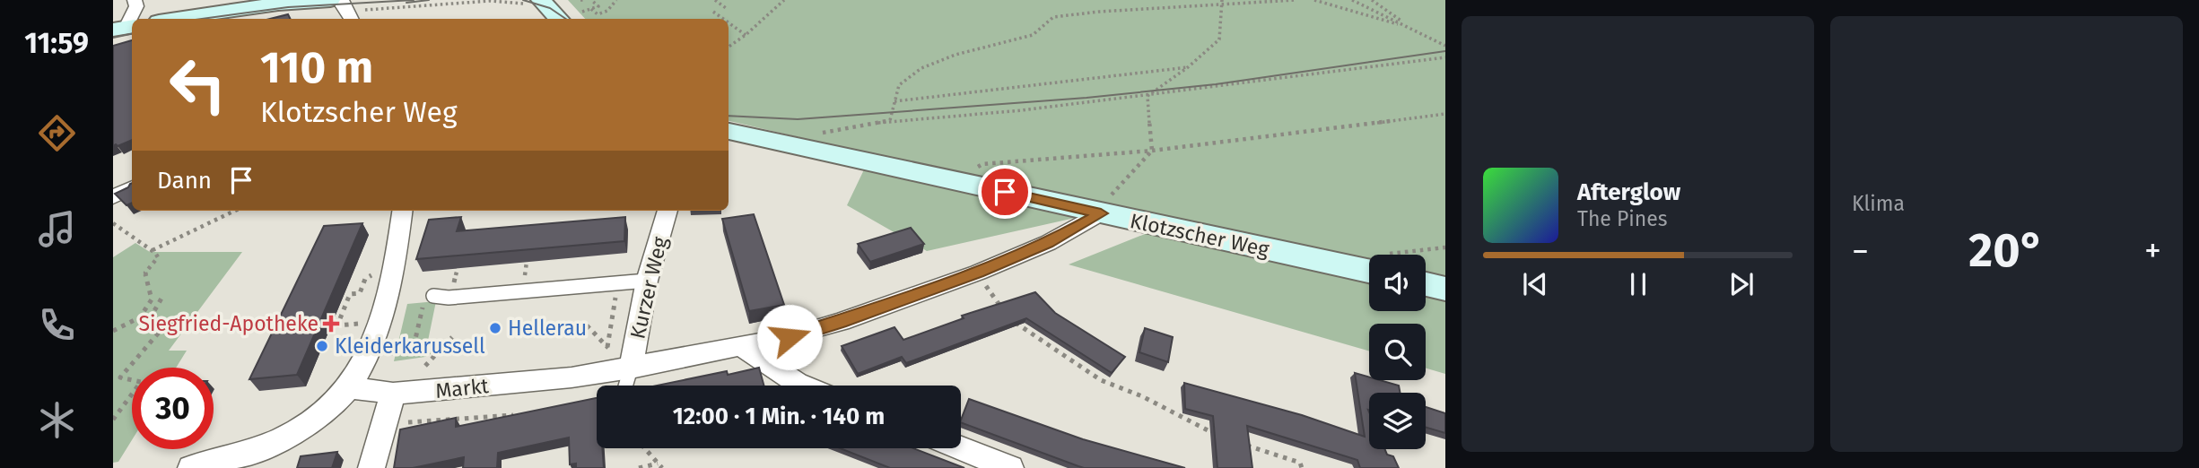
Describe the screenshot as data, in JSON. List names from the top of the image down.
{
  "streets": {
    "street": ["Klotzscher Weg", "Kurzer Weg", "Markt"]
  },
  "crossings": [
    ["Klotzscher Weg", "Markt"],
    ["Kurzer Weg", "Markt"]
  ],
  "places": {
    "health": ["Siegfried-Apotheke"],
    "other": ["Hellerau", "Kleiderkarussell"]
  },
  "page": {
    "tabs": "11:59",
    "tile": "Klima",
    "turn": ["110 m", "Klotzscher Weg"],
    "then": "Dann",
    "song": ["Afterglow", "The Pines"],
    "heat": ["−", "20°", "+"],
    "limit": "30",
    "trip": "12:00 · 1 Min. · 140 m"
  }
}
